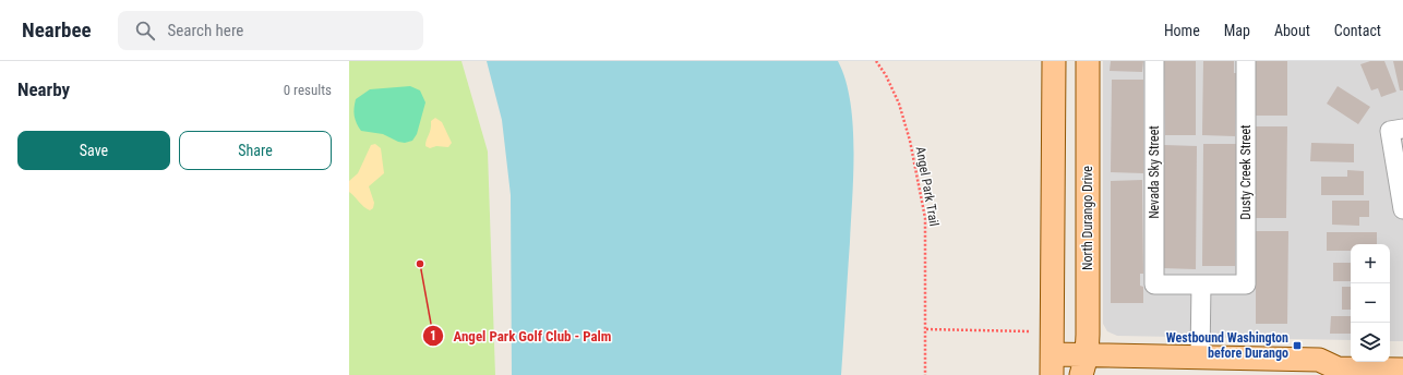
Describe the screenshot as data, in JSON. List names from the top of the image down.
{
  "streets": {
    "main road": ["North Durango Drive"],
    "street": ["Nevada Sky Street", "Dusty Creek Street"],
    "path": ["Angel Park Trail"]
  },
  "crossings": [
    ["Nevada Sky Street", "Dusty Creek Street"]
  ],
  "places": {
    "other": ["Angel Park Golf Club - Palm"],
    "transit": ["Westbound Washington before Durango"]
  },
  "page": {
    "header": "Nearbee",
    "search": "Search here",
    "nav": [
      "Home",
      "Map",
      "About",
      "Contact"
    ],
    "heading": ["Nearby", "0 results"],
    "buttons": ["Save", "Share"],
    "map_buttons": ["+", "−"]
  }
}
